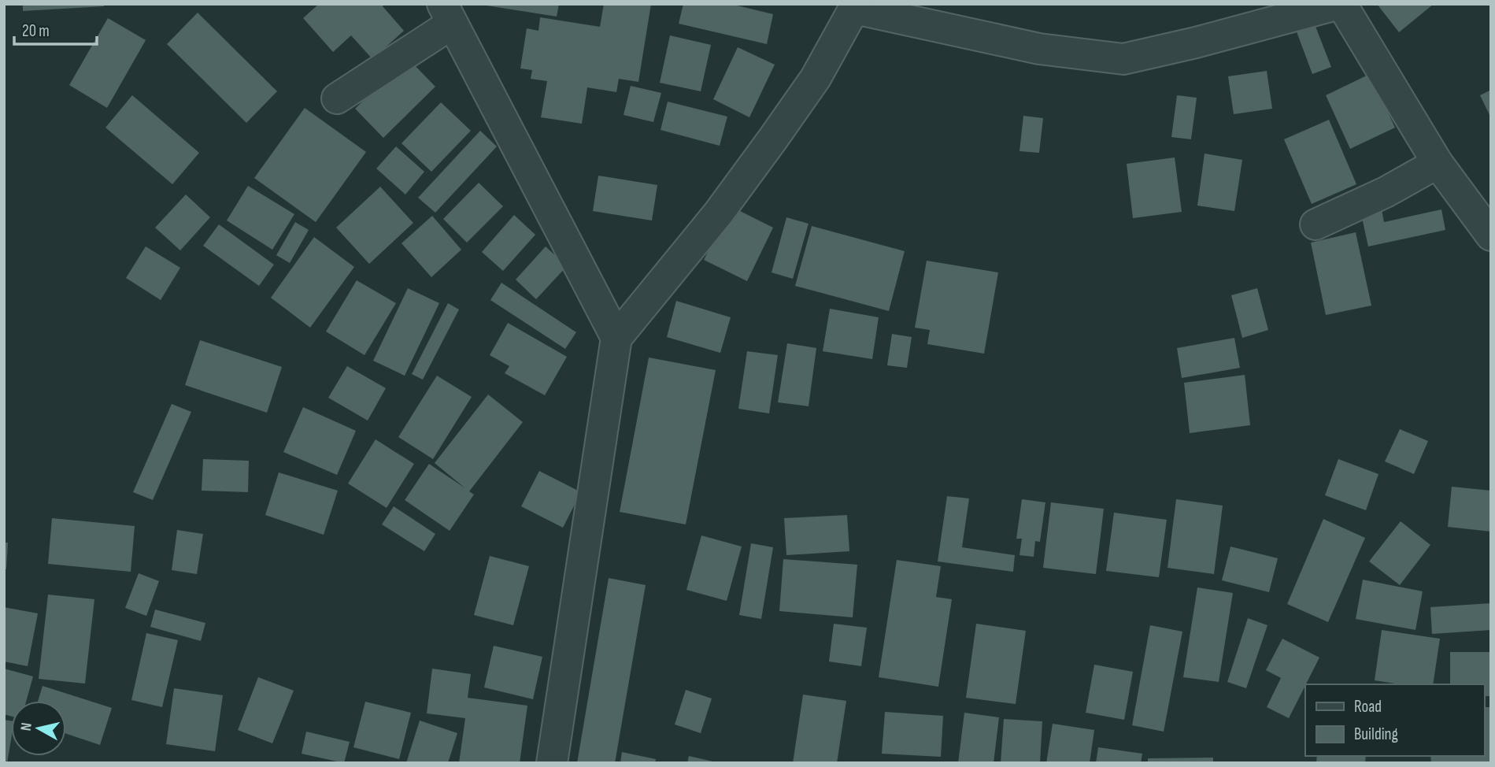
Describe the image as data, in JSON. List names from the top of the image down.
{
  "legend": ["Road", "Building"],
  "scale_bar": "20 m",
  "north": "left"
}
